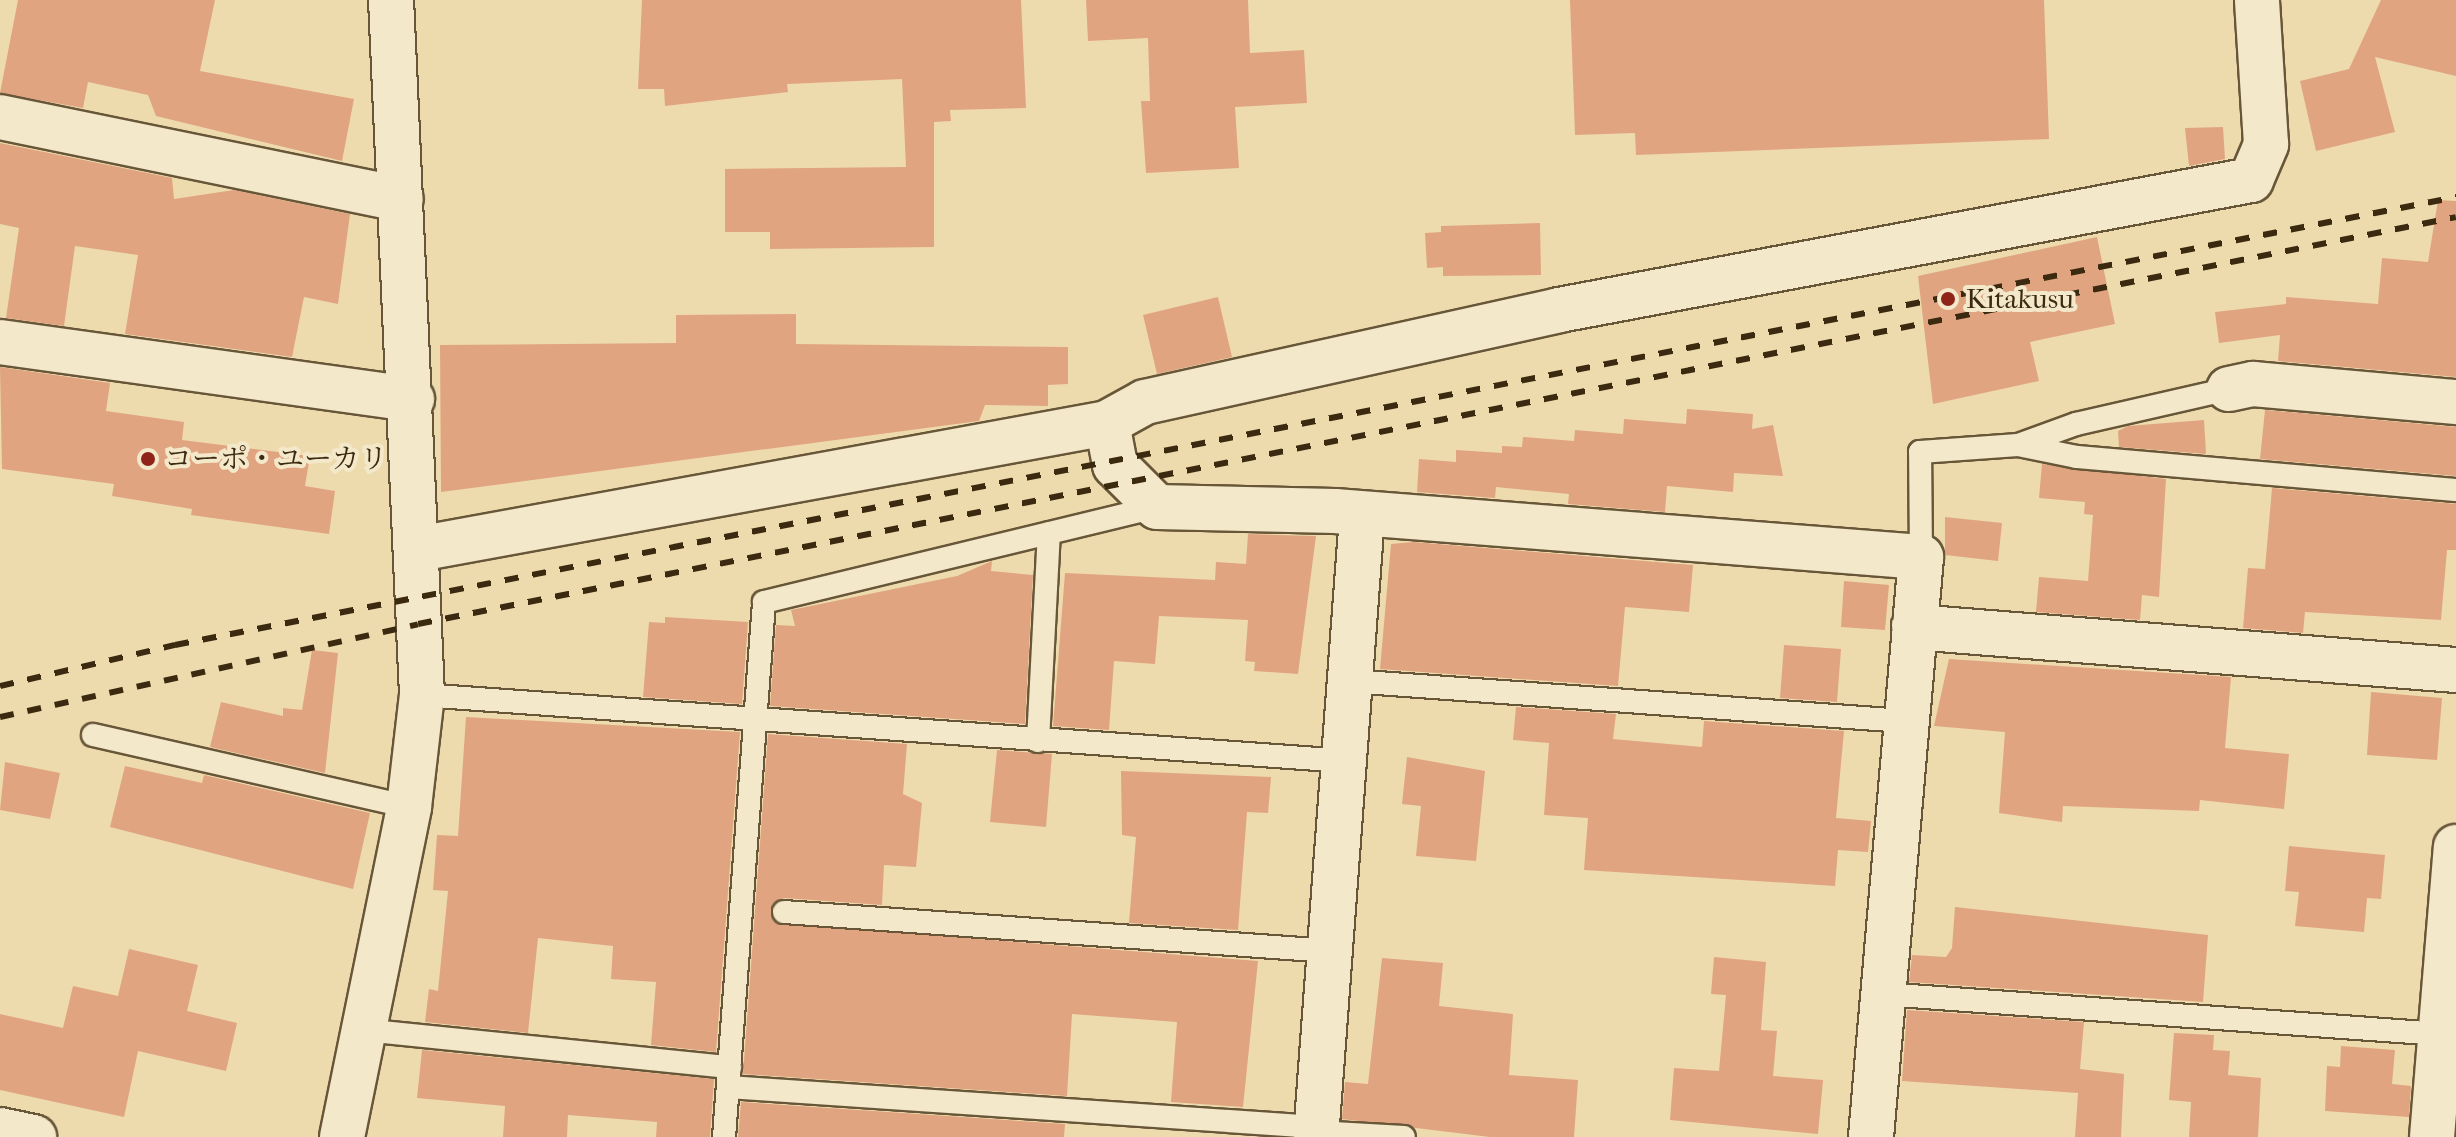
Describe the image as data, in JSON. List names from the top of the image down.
{
  "places": ["Kitakusu", "コーポ・ユーカリ"]
}
